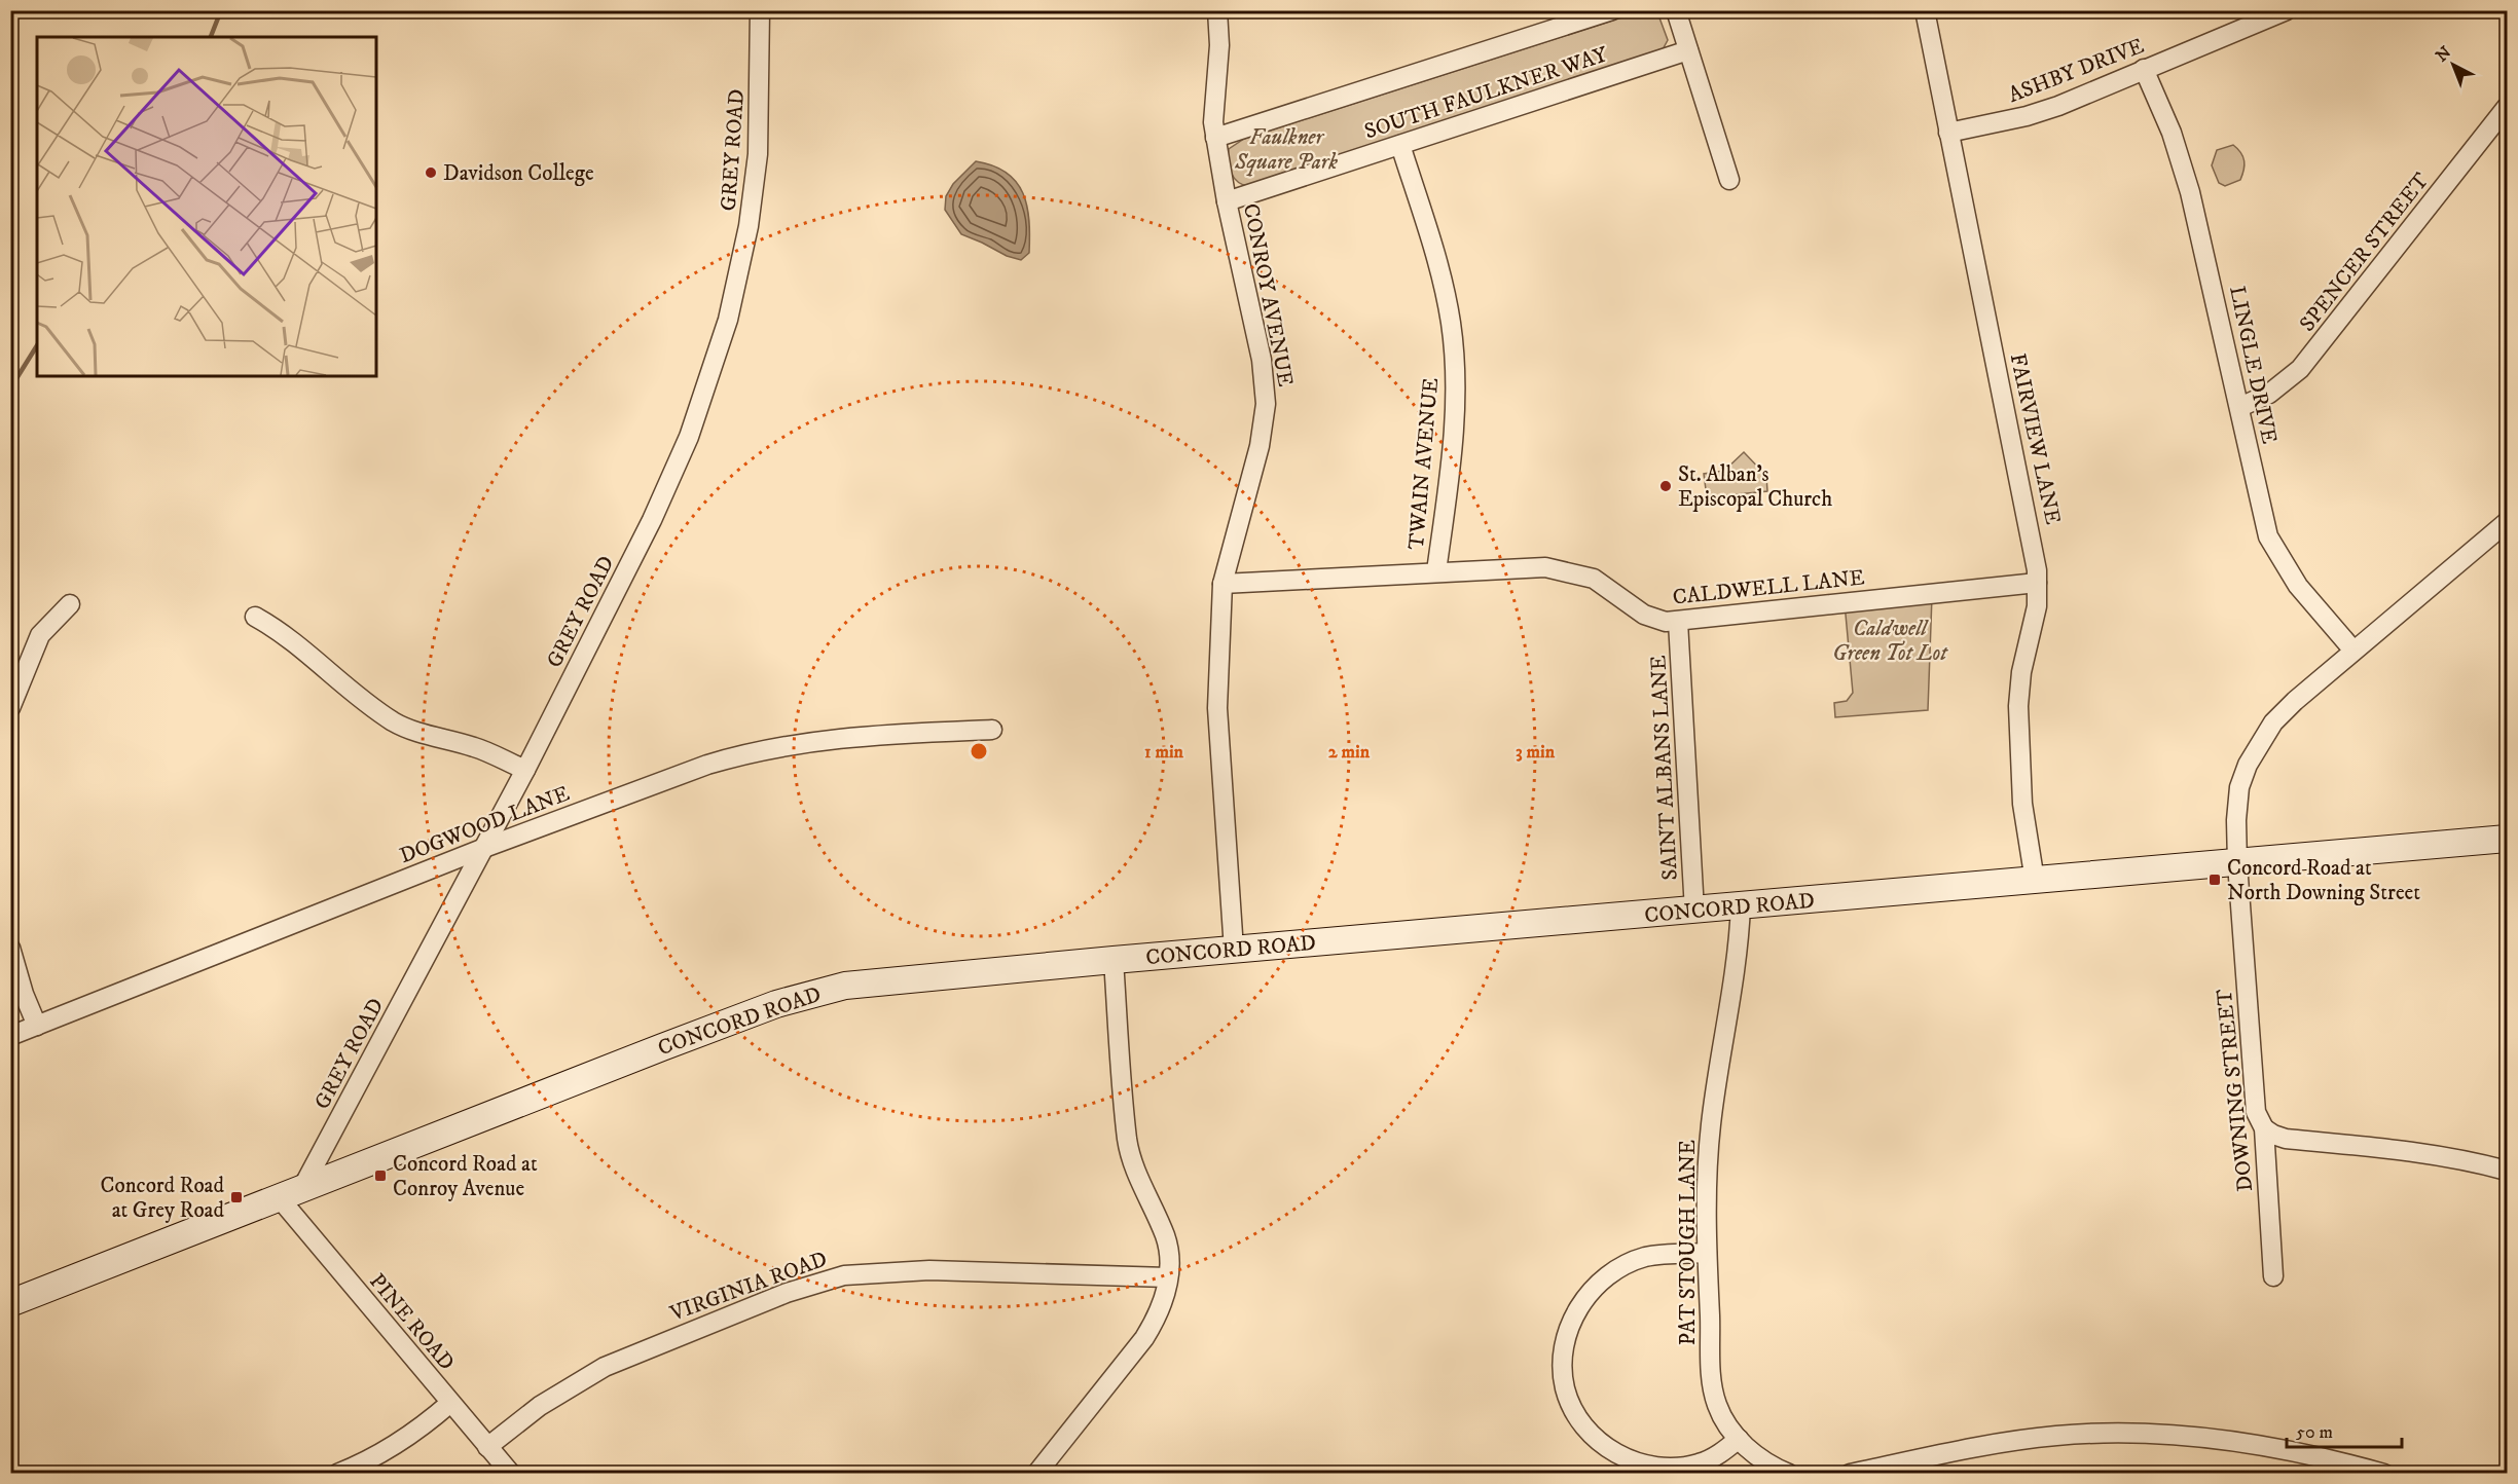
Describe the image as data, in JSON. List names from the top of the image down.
{
  "streets": {
    "main road": ["CONCORD ROAD"],
    "street": [
      "ASHBY DRIVE",
      "SOUTH FAULKNER WAY",
      "GREY ROAD",
      "SPENCER STREET",
      "CONROY AVENUE",
      "LINGLE DRIVE",
      "FAIRVIEW LANE",
      "TWAIN AVENUE",
      "CALDWELL LANE",
      "SAINT ALBANS LANE",
      "DOGWOOD LANE",
      "DOWNING STREET",
      "PAT STOUGH LANE",
      "VIRGINIA ROAD",
      "PINE ROAD"
    ]
  },
  "crossings": [
    ["ASHBY DRIVE", "LINGLE DRIVE"],
    ["ASHBY DRIVE", "FAIRVIEW LANE"],
    ["SOUTH FAULKNER WAY", "CONROY AVENUE"],
    ["SOUTH FAULKNER WAY", "TWAIN AVENUE"],
    ["GREY ROAD", "DOGWOOD LANE"],
    ["GREY ROAD", "CONCORD ROAD"],
    ["GREY ROAD", "PINE ROAD"],
    ["SPENCER STREET", "LINGLE DRIVE"],
    ["CONROY AVENUE", "CALDWELL LANE"],
    ["CONROY AVENUE", "CONCORD ROAD"],
    ["LINGLE DRIVE", "DOWNING STREET"],
    ["FAIRVIEW LANE", "CALDWELL LANE"],
    ["FAIRVIEW LANE", "CONCORD ROAD"],
    ["TWAIN AVENUE", "CALDWELL LANE"],
    ["CALDWELL LANE", "SAINT ALBANS LANE"],
    ["SAINT ALBANS LANE", "CONCORD ROAD"],
    ["CONCORD ROAD", "DOWNING STREET"],
    ["CONCORD ROAD", "PAT STOUGH LANE"],
    ["CONCORD ROAD", "PINE ROAD"],
    ["VIRGINIA ROAD", "PINE ROAD"]
  ],
  "parks": ["Faulkner Square Park", "Caldwell Green Tot Lot"],
  "places": {
    "other": ["Davidson College", "St. Alban's Episcopal Church"],
    "transit": ["Concord Road at North Downing Street", "Concord Road at Conroy Avenue", "Concord Road at Grey Road"]
  },
  "scale_bar": "50 m",
  "north": "top left",
  "rings": ["1 min", "2 min", "3 min"]
}
